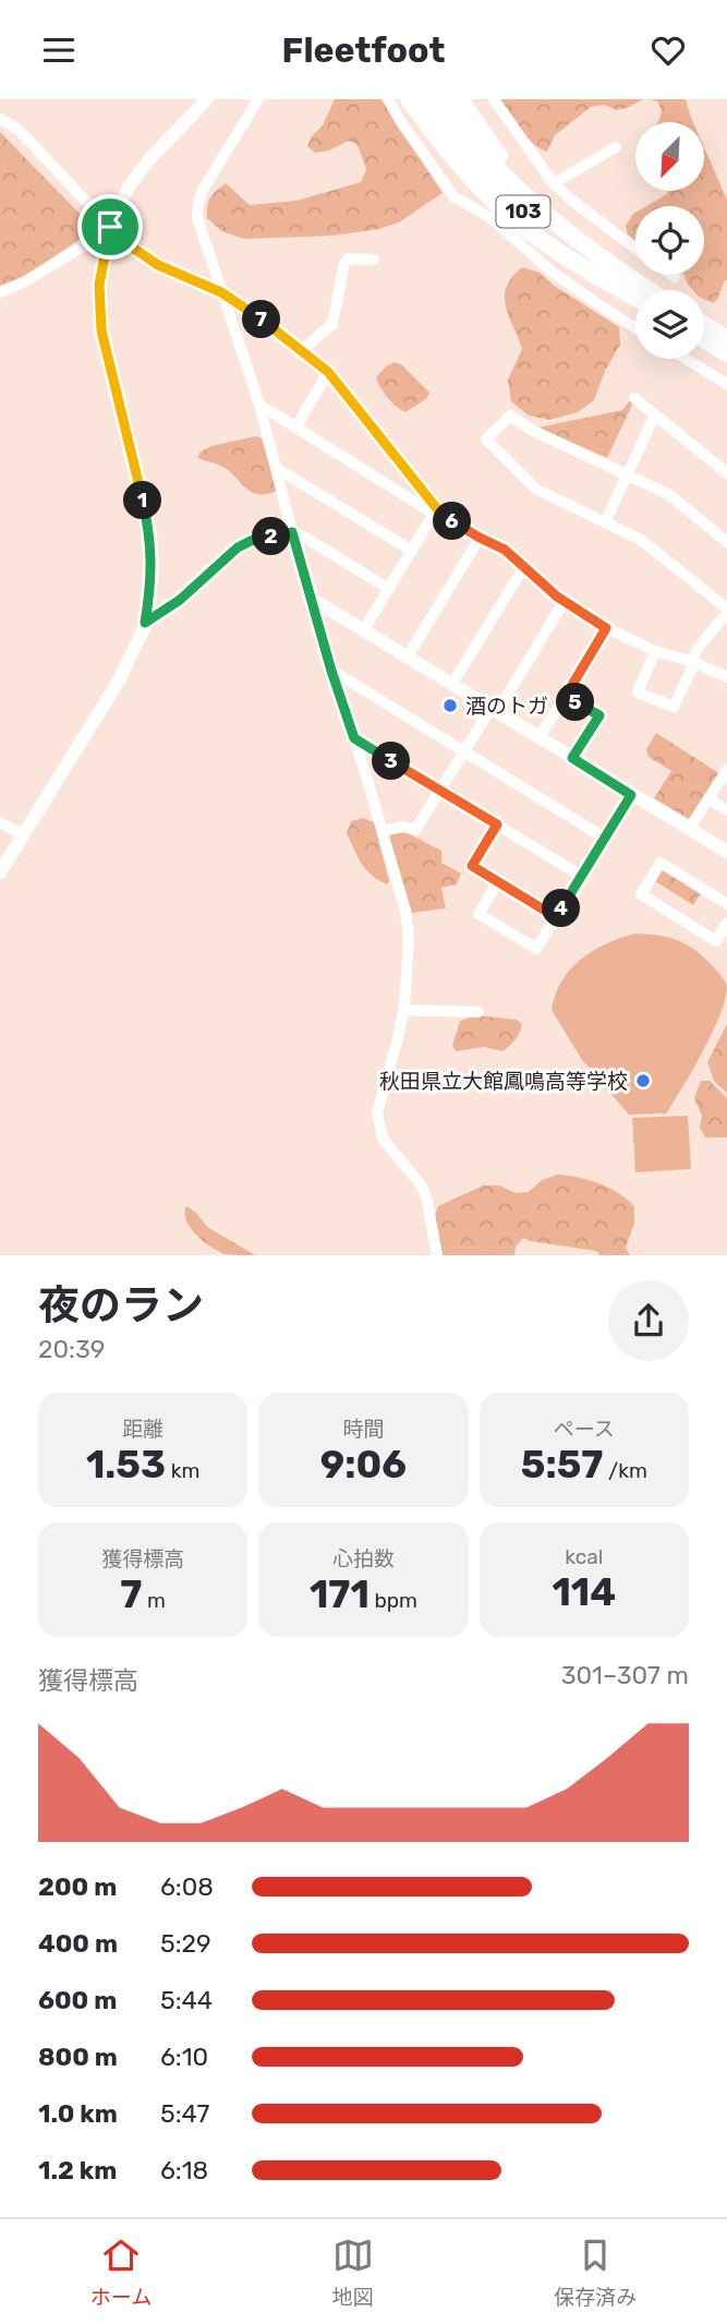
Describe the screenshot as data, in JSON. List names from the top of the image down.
{
  "streets": {
    "highway": ["103"]
  },
  "places": ["酒のトガ", "秋田県立大館鳳鳴高等学校"],
  "north": "bottom left",
  "page": {
    "header": "Fleetfoot",
    "pins": [
      "7",
      "1",
      "6",
      "2",
      "5",
      "3",
      "4"
    ],
    "heading": ["夜のラン", "20:39"],
    "stats": [
      ["距離", "1.53 km"],
      ["時間", "9:06"],
      ["ペース", "5:57 /km"],
      ["獲得標高", "7 m"],
      ["心拍数", "171 bpm"],
      ["kcal", "114"]
    ],
    "chart": ["獲得標高", "301–307 m"],
    "list": [
      {
        "name": "200 m",
        "note": "6:08"
      },
      {
        "name": "400 m",
        "note": "5:29"
      },
      {
        "name": "600 m",
        "note": "5:44"
      },
      {
        "name": "800 m",
        "note": "6:10"
      },
      {
        "name": "1.0 km",
        "note": "5:47"
      },
      {
        "name": "1.2 km",
        "note": "6:18"
      }
    ],
    "tabs": ["ホーム", "地図", "保存済み"]
  }
}
